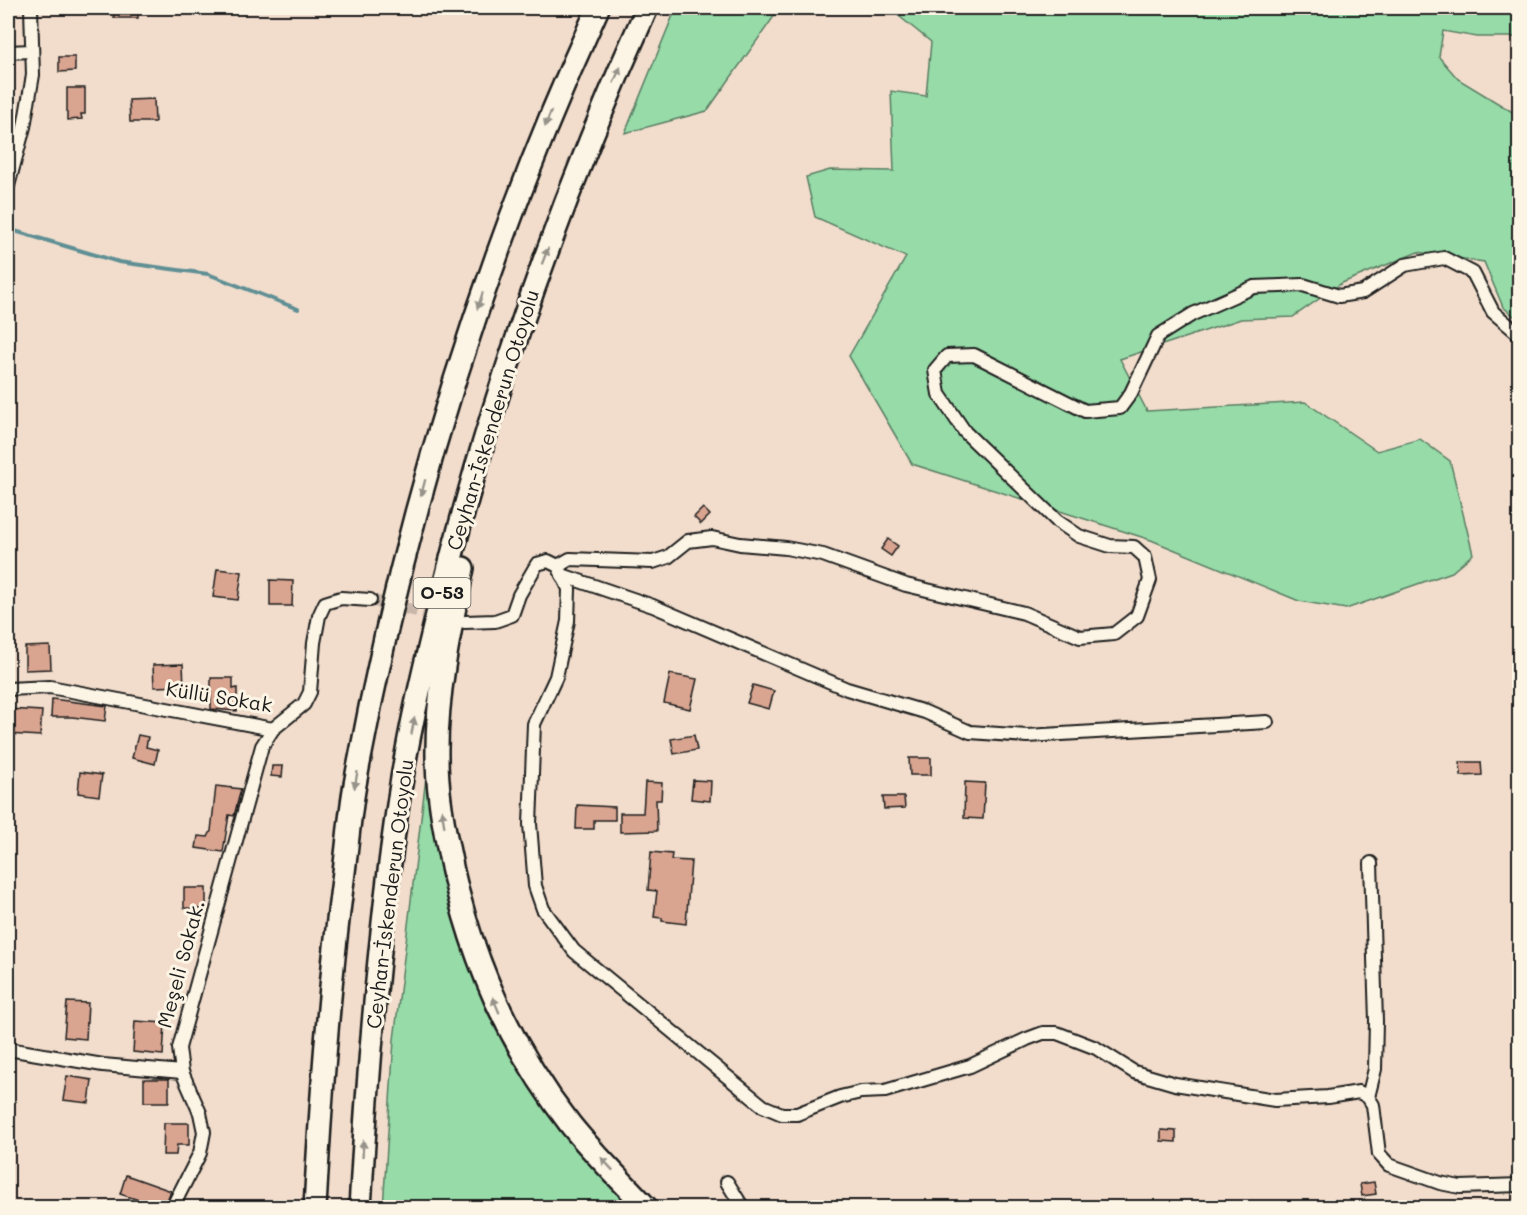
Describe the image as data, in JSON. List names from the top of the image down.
{
  "streets": {
    "highway": ["Ceyhan-İskenderun Otoyolu", "O-53"],
    "street": ["Küllü Sokak", "Meşeli Sokak."]
  },
  "crossings": [
    ["Küllü Sokak", "Meşeli Sokak."]
  ]
}
